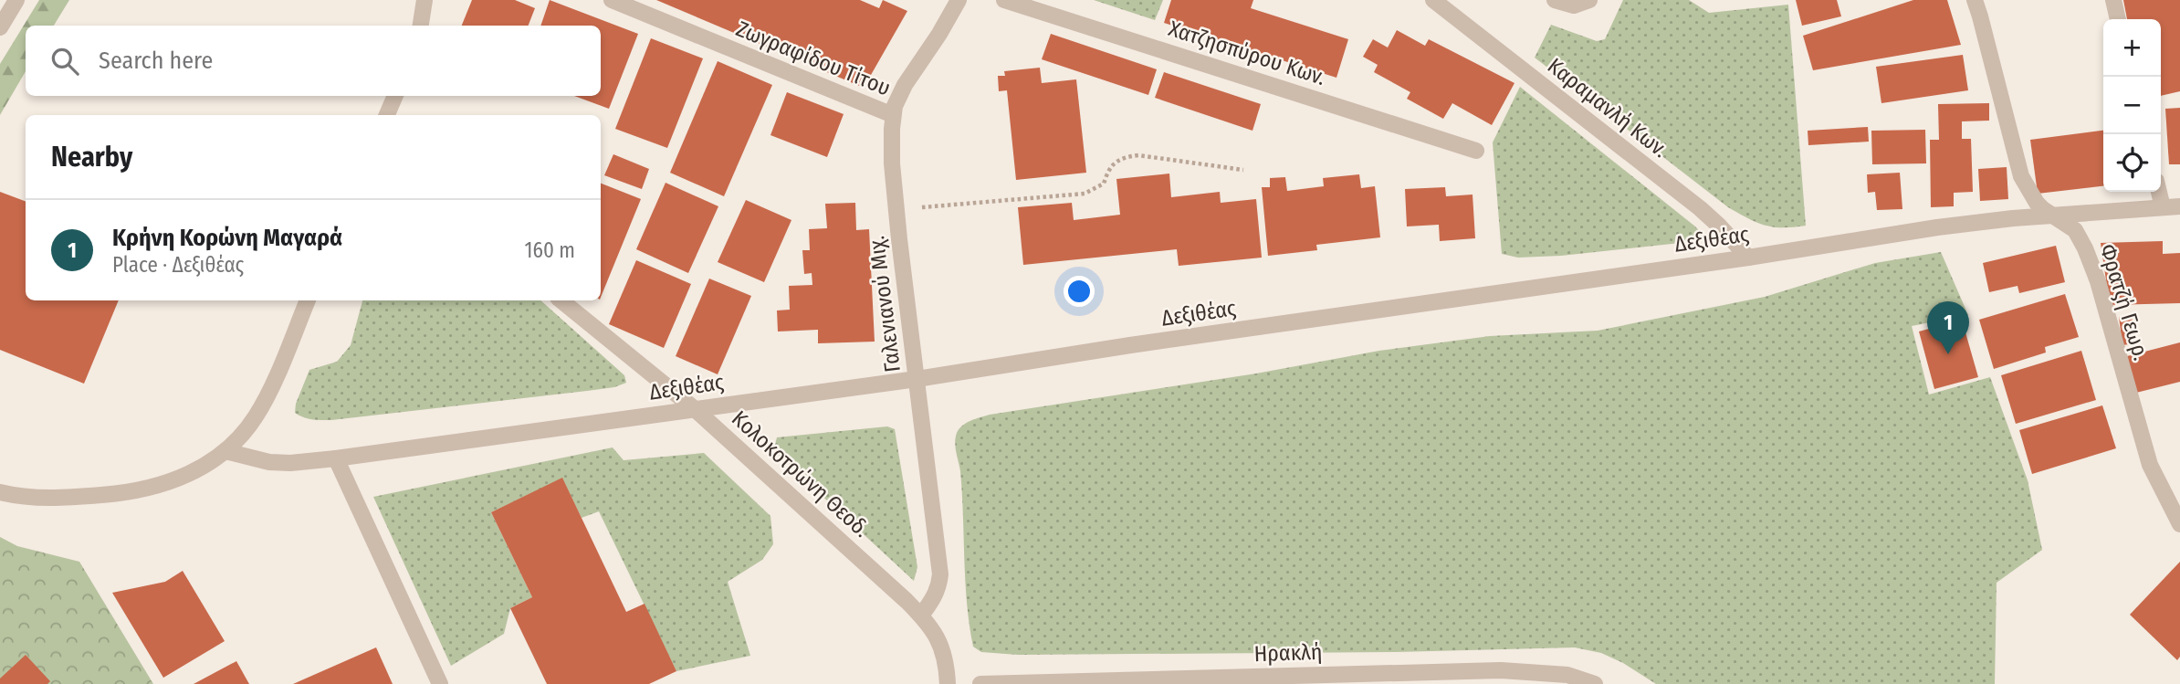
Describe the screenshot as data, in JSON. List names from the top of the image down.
{
  "streets": {
    "street": [
      "Χατζησπύρου Κων.",
      "Ζωγραφίδου Τίτου",
      "Καραμανλή Κων.",
      "Δεξιθέας",
      "Φρατζή Γεωρ.",
      "Γαλενιανού Μιχ.",
      "Κολοκοτρώνη Θεοδ.",
      "Ηρακλή"
    ]
  },
  "crossings": [
    ["Ζωγραφίδου Τίτου", "Γαλενιανού Μιχ."],
    ["Καραμανλή Κων.", "Δεξιθέας"],
    ["Δεξιθέας", "Φρατζή Γεωρ."],
    ["Δεξιθέας", "Γαλενιανού Μιχ."],
    ["Δεξιθέας", "Κολοκοτρώνη Θεοδ."],
    ["Γαλενιανού Μιχ.", "Κολοκοτρώνη Θεοδ."]
  ],
  "page": {
    "map_buttons": ["+", "−"],
    "search": "Search here",
    "heading": "Nearby",
    "list": [
      {
        "mark": "1",
        "name": "Κρήνη Κορώνη Μαγαρά",
        "note": "Place · Δεξιθέας",
        "value": "160 m"
      }
    ],
    "pins": "1"
  }
}
